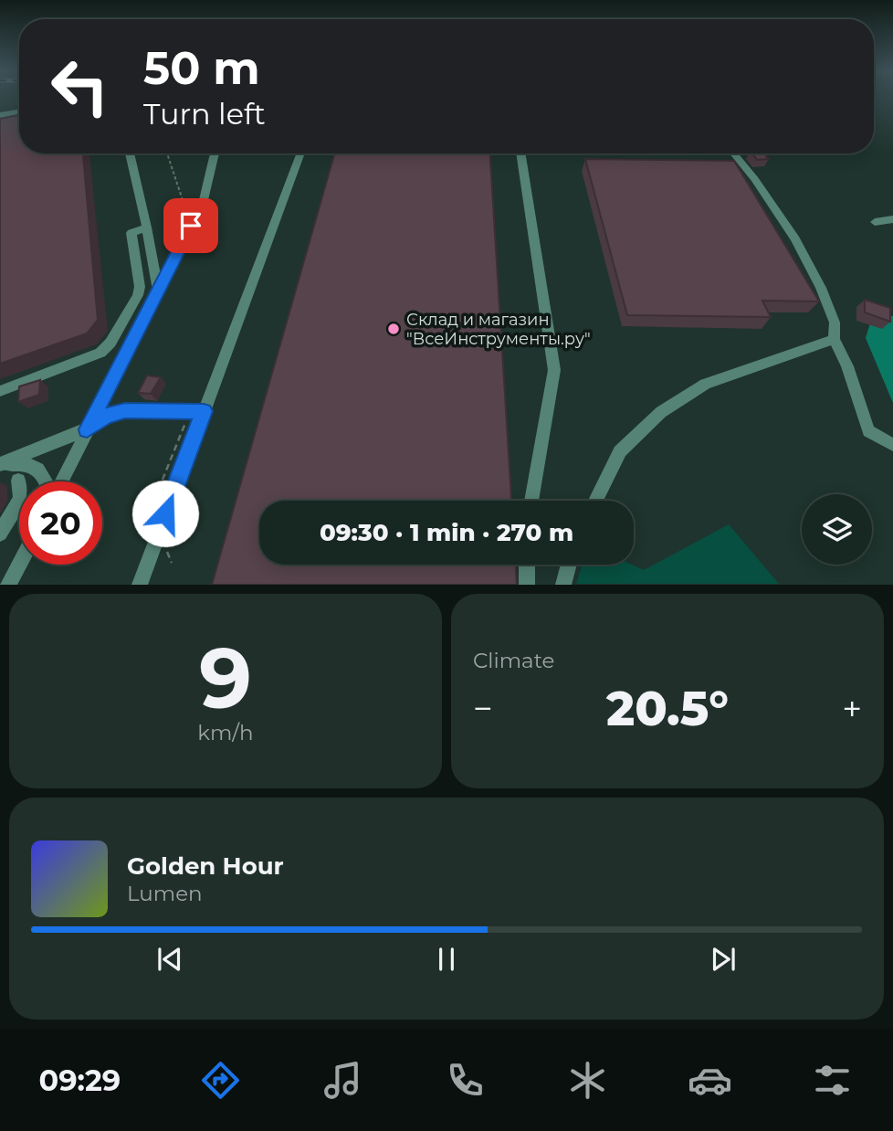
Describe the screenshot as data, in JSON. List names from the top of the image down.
{
  "places": ["Склад и магазин \"ВсеИнструменты.ру\""],
  "page": {
    "turn": ["50 m", "Turn left"],
    "limit": "20",
    "trip": "09:30 · 1 min · 270 m",
    "tile": [
      ["9", "km/h"],
      "Climate"
    ],
    "heat": ["−", "20.5°", "+"],
    "song": ["Golden Hour", "Lumen"],
    "tabs": "09:29"
  }
}
